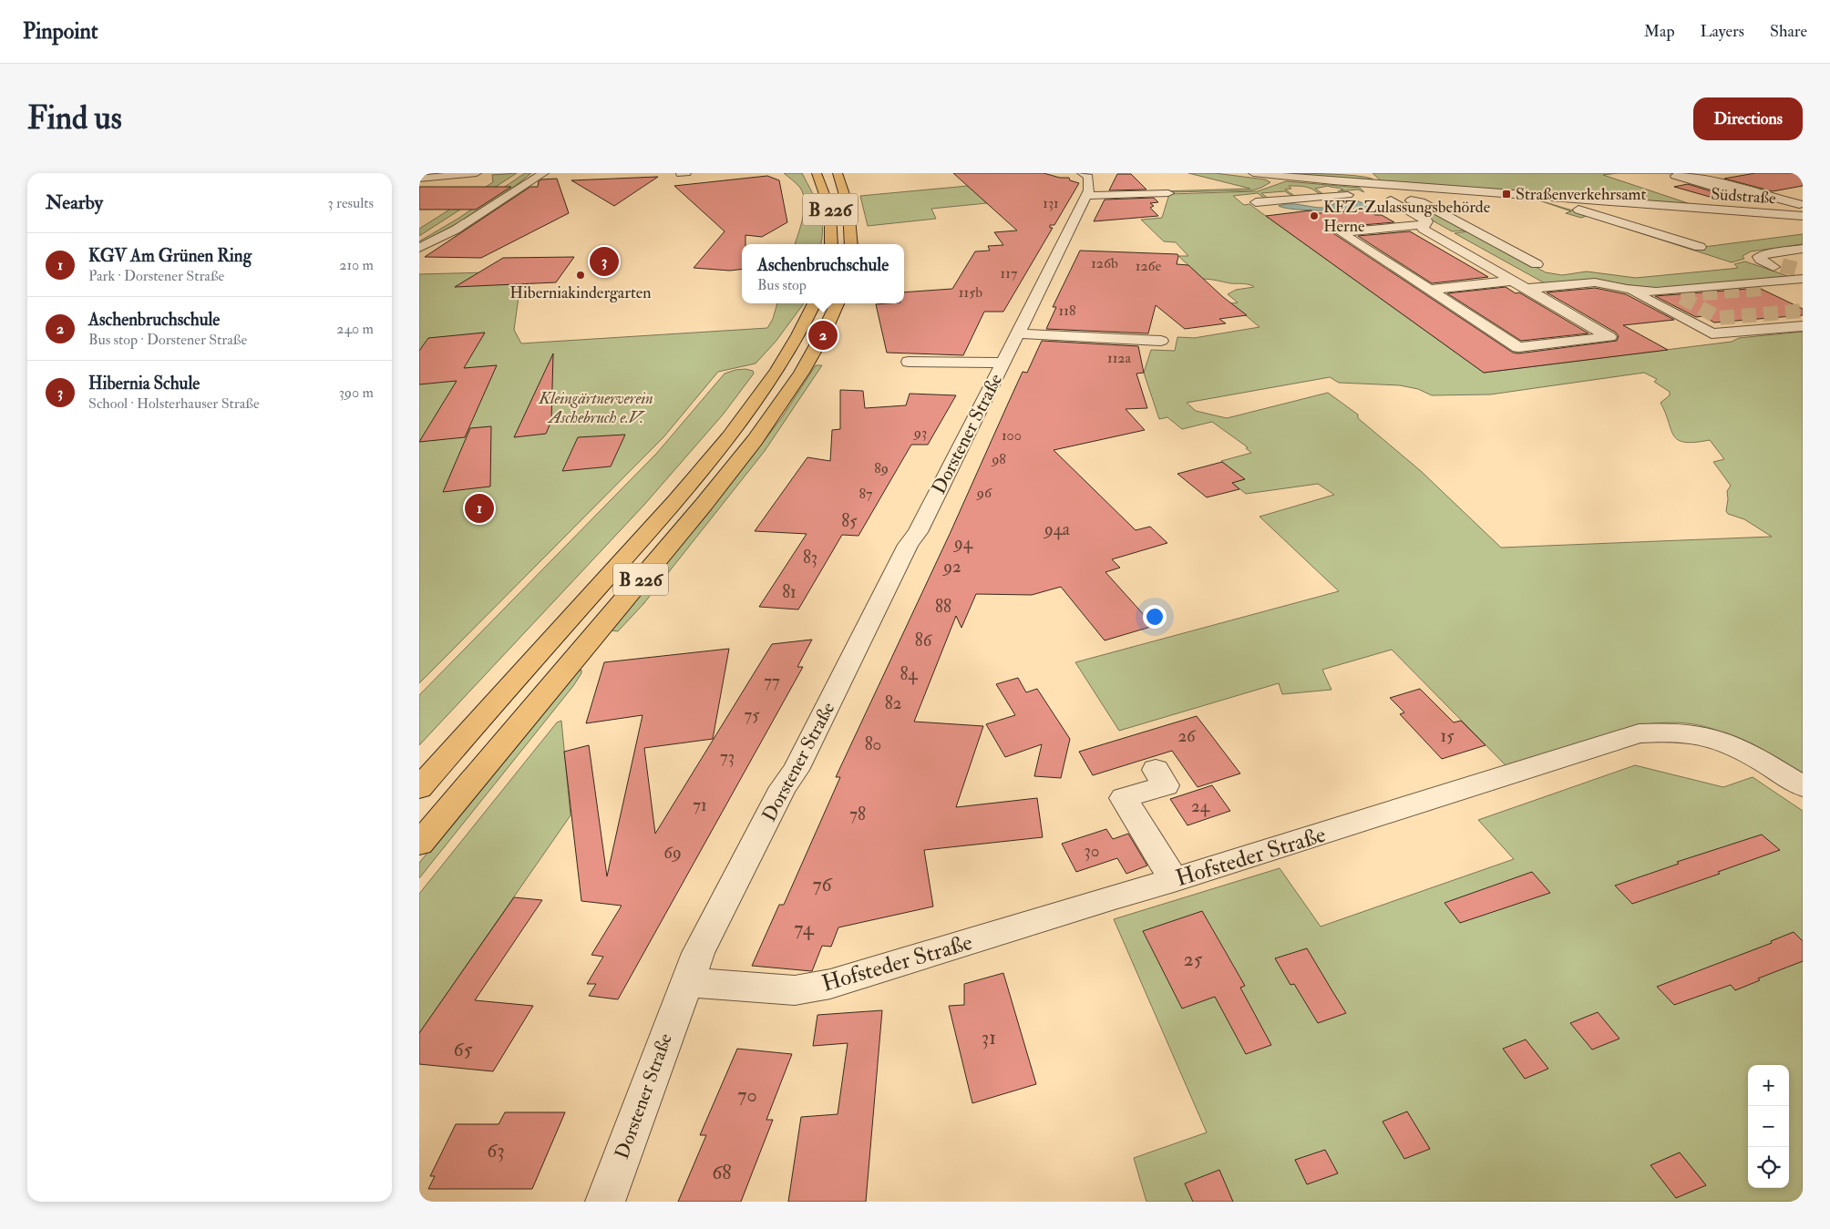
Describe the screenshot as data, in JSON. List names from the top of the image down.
{
  "streets": {
    "main road": ["B 226"],
    "street": ["Südstraße", "Dorstener Straße", "Hofsteder Straße"]
  },
  "crossings": [
    ["Dorstener Straße", "Hofsteder Straße"]
  ],
  "parks": ["Kleingärtnerverein Aschebruch e.V."],
  "places": {
    "transit": ["Straßenverkehrsamt"],
    "other": ["KFZ-Zulassungsbehörde Herne", "Hiberniakindergarten"]
  },
  "house_numbers": [
    "131",
    "126b",
    "126e",
    "117",
    "115b",
    "118",
    "112a",
    "93",
    "100",
    "98",
    "89",
    "96",
    "87",
    "85",
    "94a",
    "94",
    "83",
    "92",
    "81",
    "88",
    "86",
    "84",
    "77",
    "82",
    "75",
    "26",
    "15",
    "80",
    "73",
    "71",
    "24",
    "78",
    "30",
    "69",
    "76",
    "74",
    "25",
    "31",
    "65",
    "70",
    "63",
    "68"
  ],
  "page": {
    "header": "Pinpoint",
    "nav": ["Map", "Layers", "Share"],
    "buttons": "Directions",
    "title": "Find us",
    "heading": ["Nearby", "3 results"],
    "list": [
      {
        "mark": "1",
        "name": "KGV Am Grünen Ring",
        "note": "Park · Dorstener Straße",
        "value": "210 m"
      },
      {
        "mark": "2",
        "name": "Aschenbruchschule",
        "note": "Bus stop · Dorstener Straße",
        "value": "240 m"
      },
      {
        "mark": "3",
        "name": "Hibernia Schule",
        "note": "School · Holsterhauser Straße",
        "value": "390 m"
      }
    ],
    "popup": ["Aschenbruchschule", "Bus stop"],
    "pins": ["3", "2", "1"],
    "map_buttons": ["+", "−"]
  }
}
